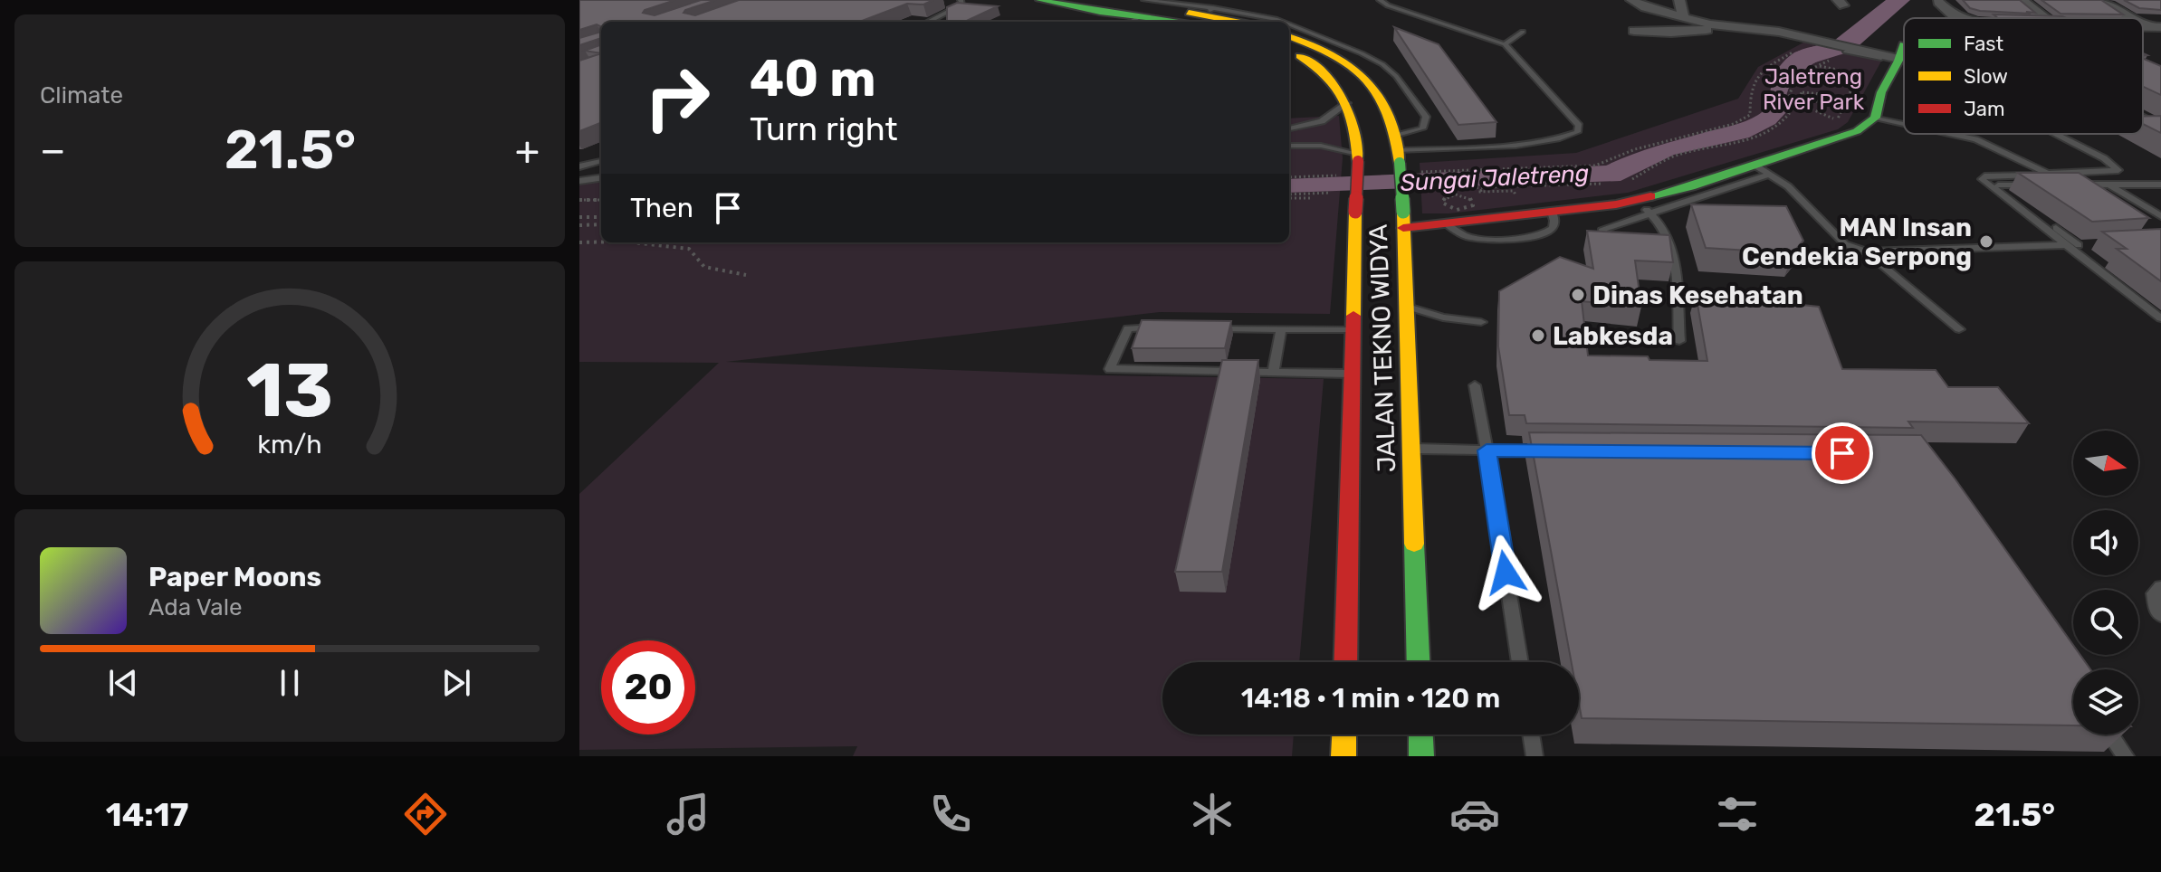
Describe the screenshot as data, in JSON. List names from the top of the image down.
{
  "streets": {
    "main road": ["JALAN TEKNO WIDYA"]
  },
  "water": ["Sungai Jaletreng"],
  "parks": ["Jaletreng River Park"],
  "places": ["MAN Insan Cendekia Serpong", "Dinas Kesehatan", "Labkesda"],
  "legend": ["Fast", "Slow", "Jam"],
  "north": "right",
  "page": {
    "tile": "Climate",
    "turn": ["40 m", "Turn right"],
    "heat": ["−", "21.5°", "+"],
    "then": "Then",
    "song": ["Paper Moons", "Ada Vale"],
    "limit": "20",
    "trip": "14:18 · 1 min · 120 m",
    "tabs": ["14:17", "21.5°"],
    "gauge": ["13", "km/h"]
  }
}
